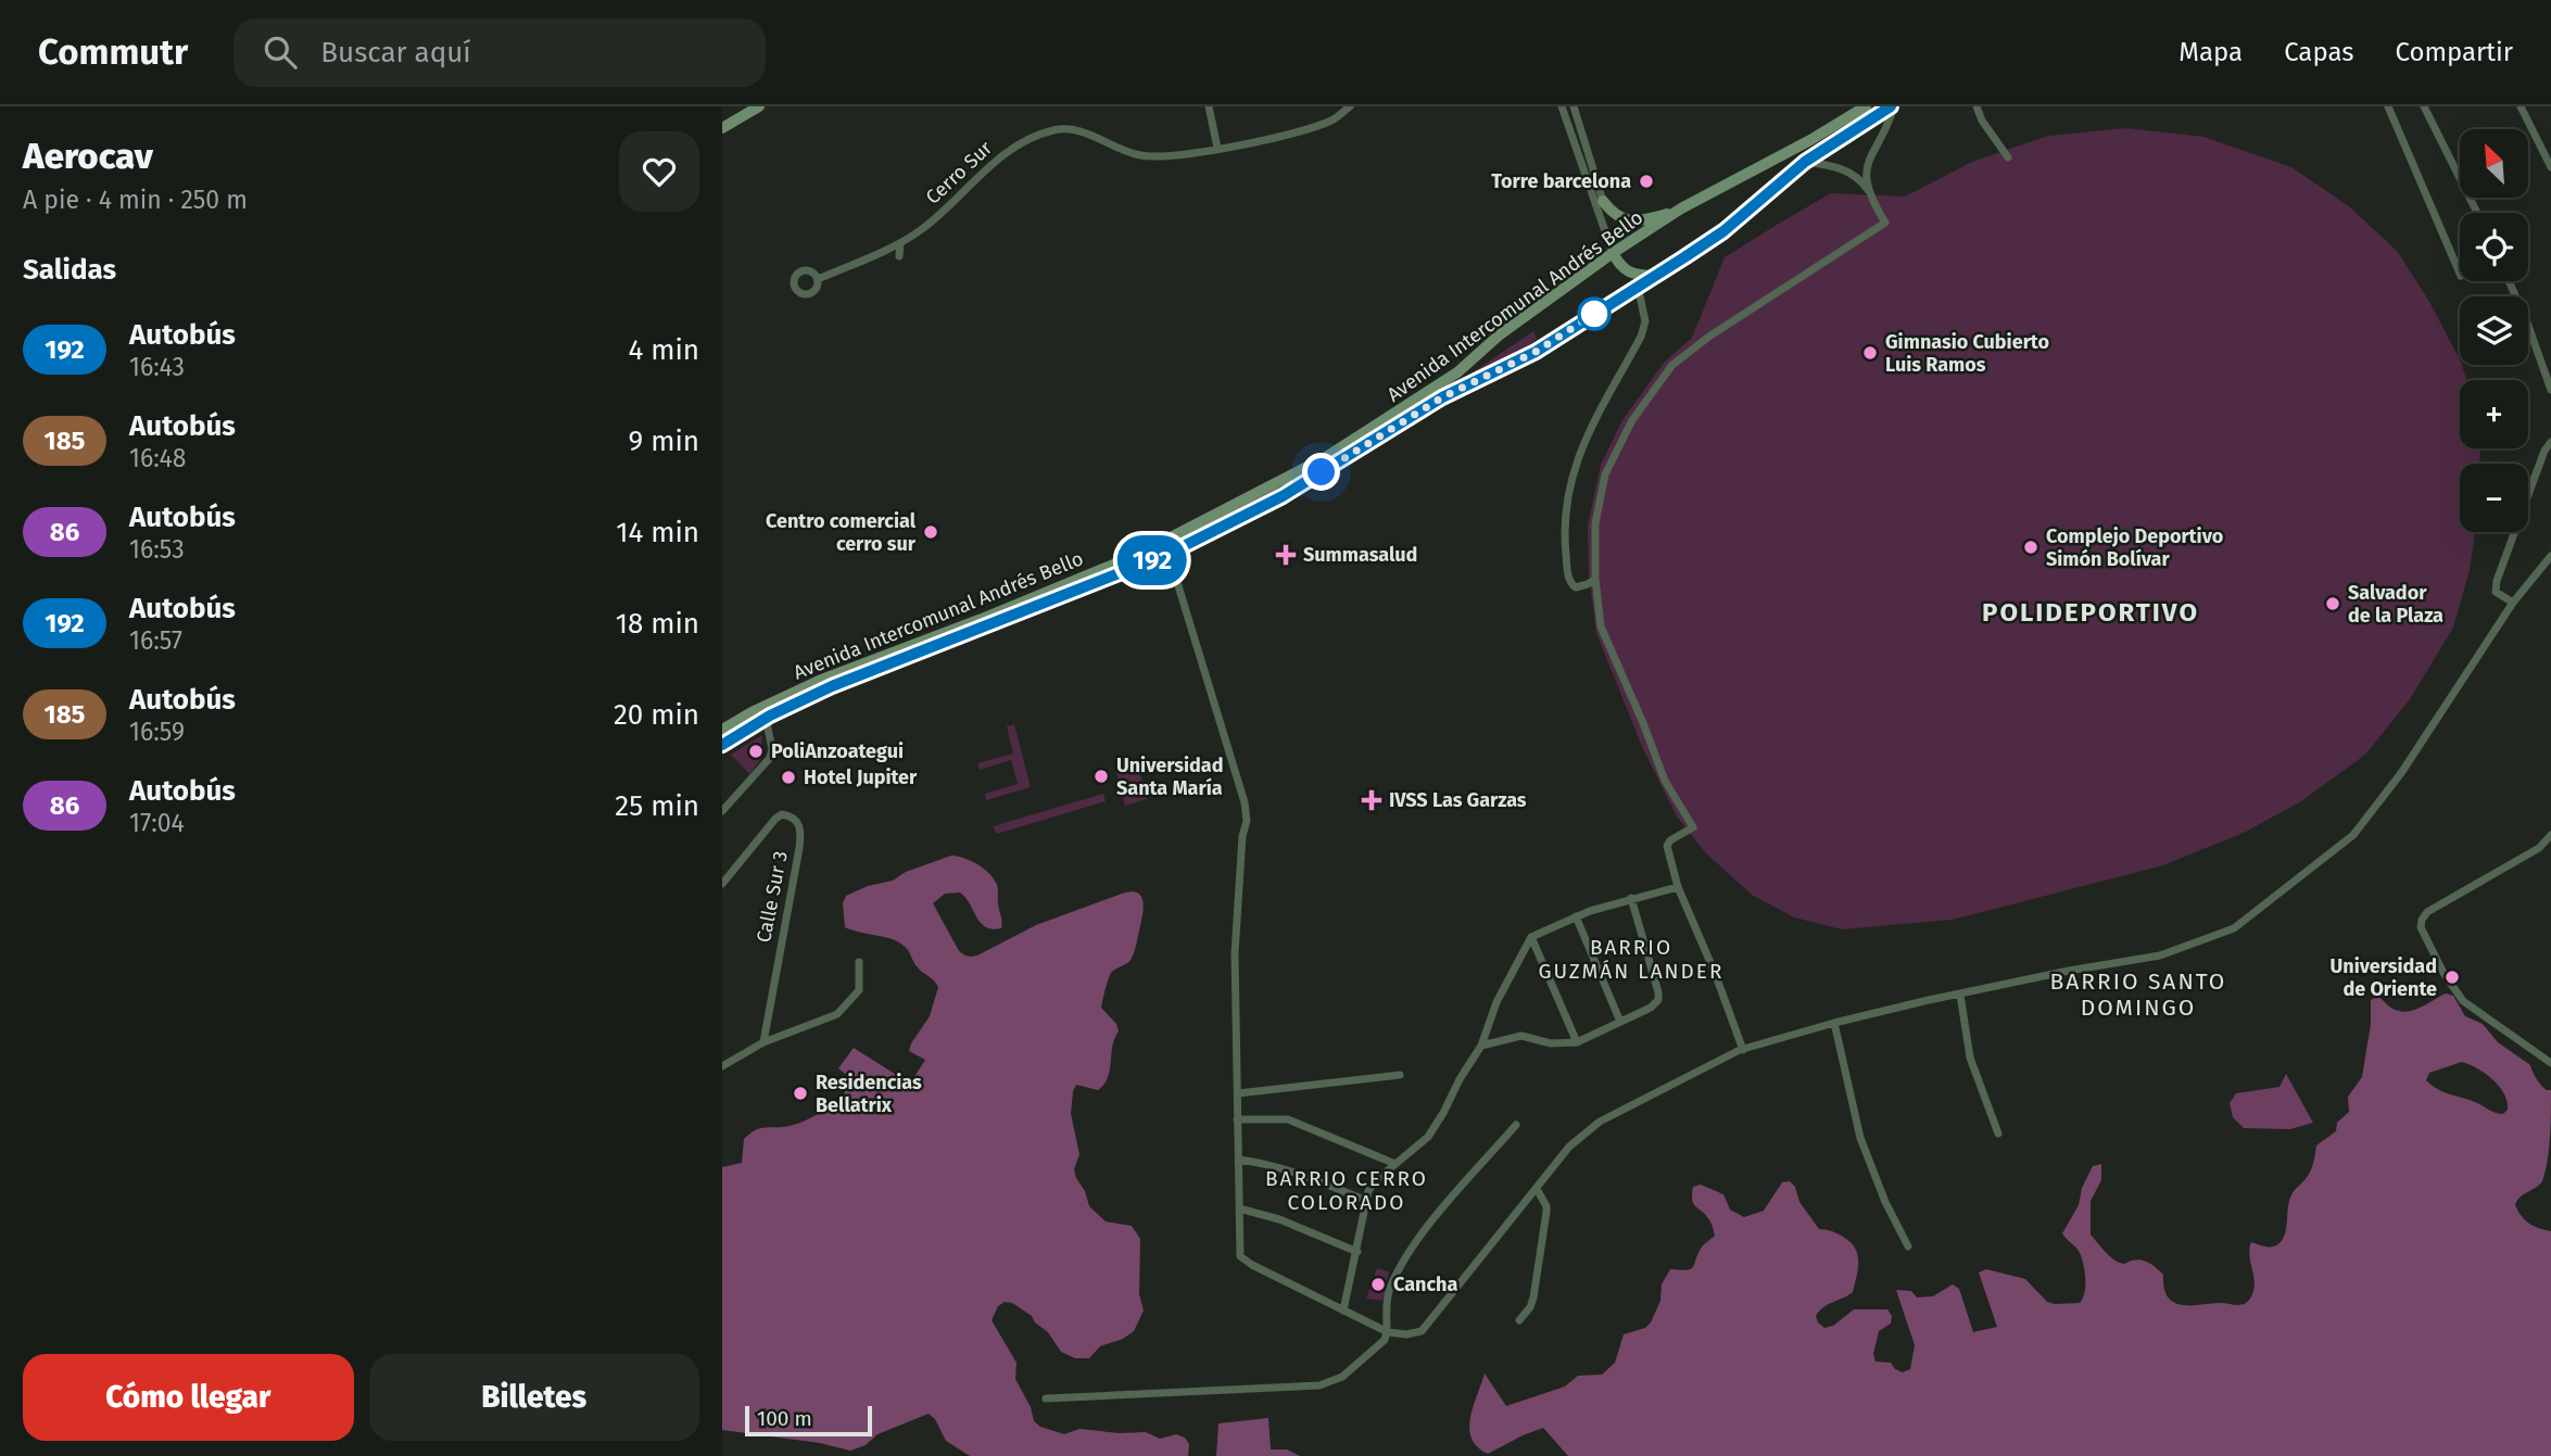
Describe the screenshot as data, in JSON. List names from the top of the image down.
{
  "streets": {
    "main road": ["Avenida Intercomunal Andrés Bello"],
    "street": ["Cerro Sur", "Calle Sur 3"]
  },
  "districts": [
    "POLIDEPORTIVO",
    "BARRIO GUZMÁN LANDER",
    "BARRIO SANTO DOMINGO",
    "BARRIO CERRO COLORADO"
  ],
  "places": {
    "other": [
      "Torre barcelona",
      "Gimnasio Cubierto Luis Ramos",
      "Centro comercial cerro sur",
      "Complejo Deportivo Simón Bolívar",
      "Salvador de la Plaza",
      "PoliAnzoategui",
      "Universidad Santa María",
      "Hotel Jupiter",
      "Universidad de Oriente",
      "Residencias Bellatrix",
      "Cancha"
    ],
    "health": ["Summasalud", "IVSS Las Garzas"]
  },
  "lines": ["bus line 192"],
  "scale_bar": "100 m",
  "north": "top left",
  "page": {
    "header": "Commutr",
    "search": "Buscar aquí",
    "nav": ["Mapa", "Capas", "Compartir"],
    "heading": [
      ["Aerocav", "A pie · 4 min · 250 m"],
      "Salidas"
    ],
    "on_map": "192",
    "map_buttons": ["+", "−"],
    "list": [
      {
        "mark": "192",
        "name": "Autobús",
        "note": "16:43",
        "value": "4 min"
      },
      {
        "mark": "185",
        "name": "Autobús",
        "note": "16:48",
        "value": "9 min"
      },
      {
        "mark": "86",
        "name": "Autobús",
        "note": "16:53",
        "value": "14 min"
      },
      {
        "mark": "192",
        "name": "Autobús",
        "note": "16:57",
        "value": "18 min"
      },
      {
        "mark": "185",
        "name": "Autobús",
        "note": "16:59",
        "value": "20 min"
      },
      {
        "mark": "86",
        "name": "Autobús",
        "note": "17:04",
        "value": "25 min"
      }
    ],
    "buttons": ["Cómo llegar", "Billetes"],
    "scale": "100 m"
  }
}
